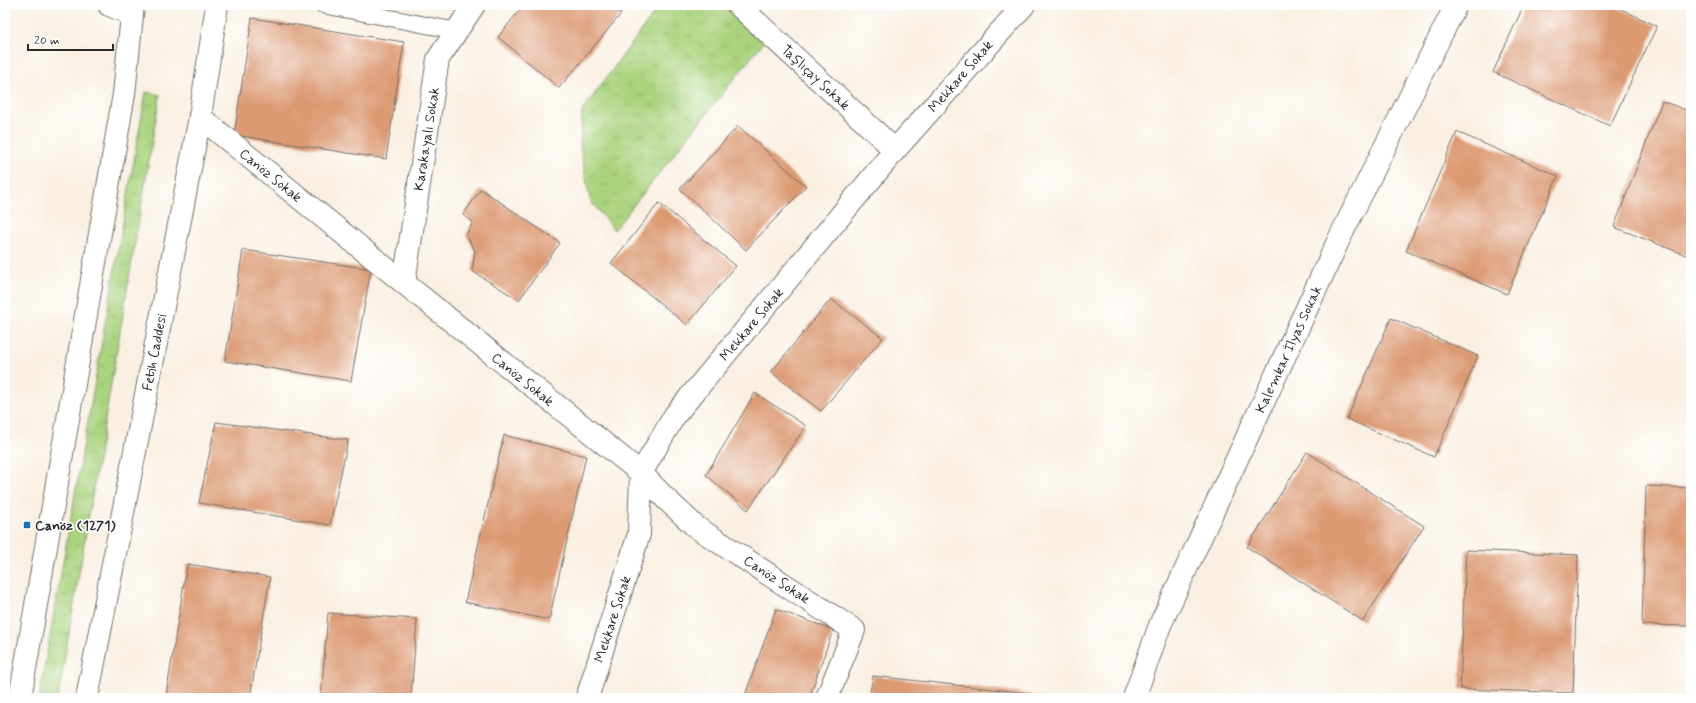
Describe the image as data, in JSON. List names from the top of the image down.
{
  "streets": {
    "street": [
      "Mekkare Sokak",
      "Taşlıçay Sokak",
      "Karakayalı Sokak",
      "Canöz Sokak",
      "Kalemkar İlyas Sokak",
      "Fetih Caddesi"
    ]
  },
  "crossings": [
    ["Mekkare Sokak", "Taşlıçay Sokak"],
    ["Mekkare Sokak", "Canöz Sokak"],
    ["Karakayalı Sokak", "Canöz Sokak"],
    ["Canöz Sokak", "Fetih Caddesi"]
  ],
  "places": {
    "transit": ["Canöz (1271)"]
  },
  "scale_bar": "20 m"
}
